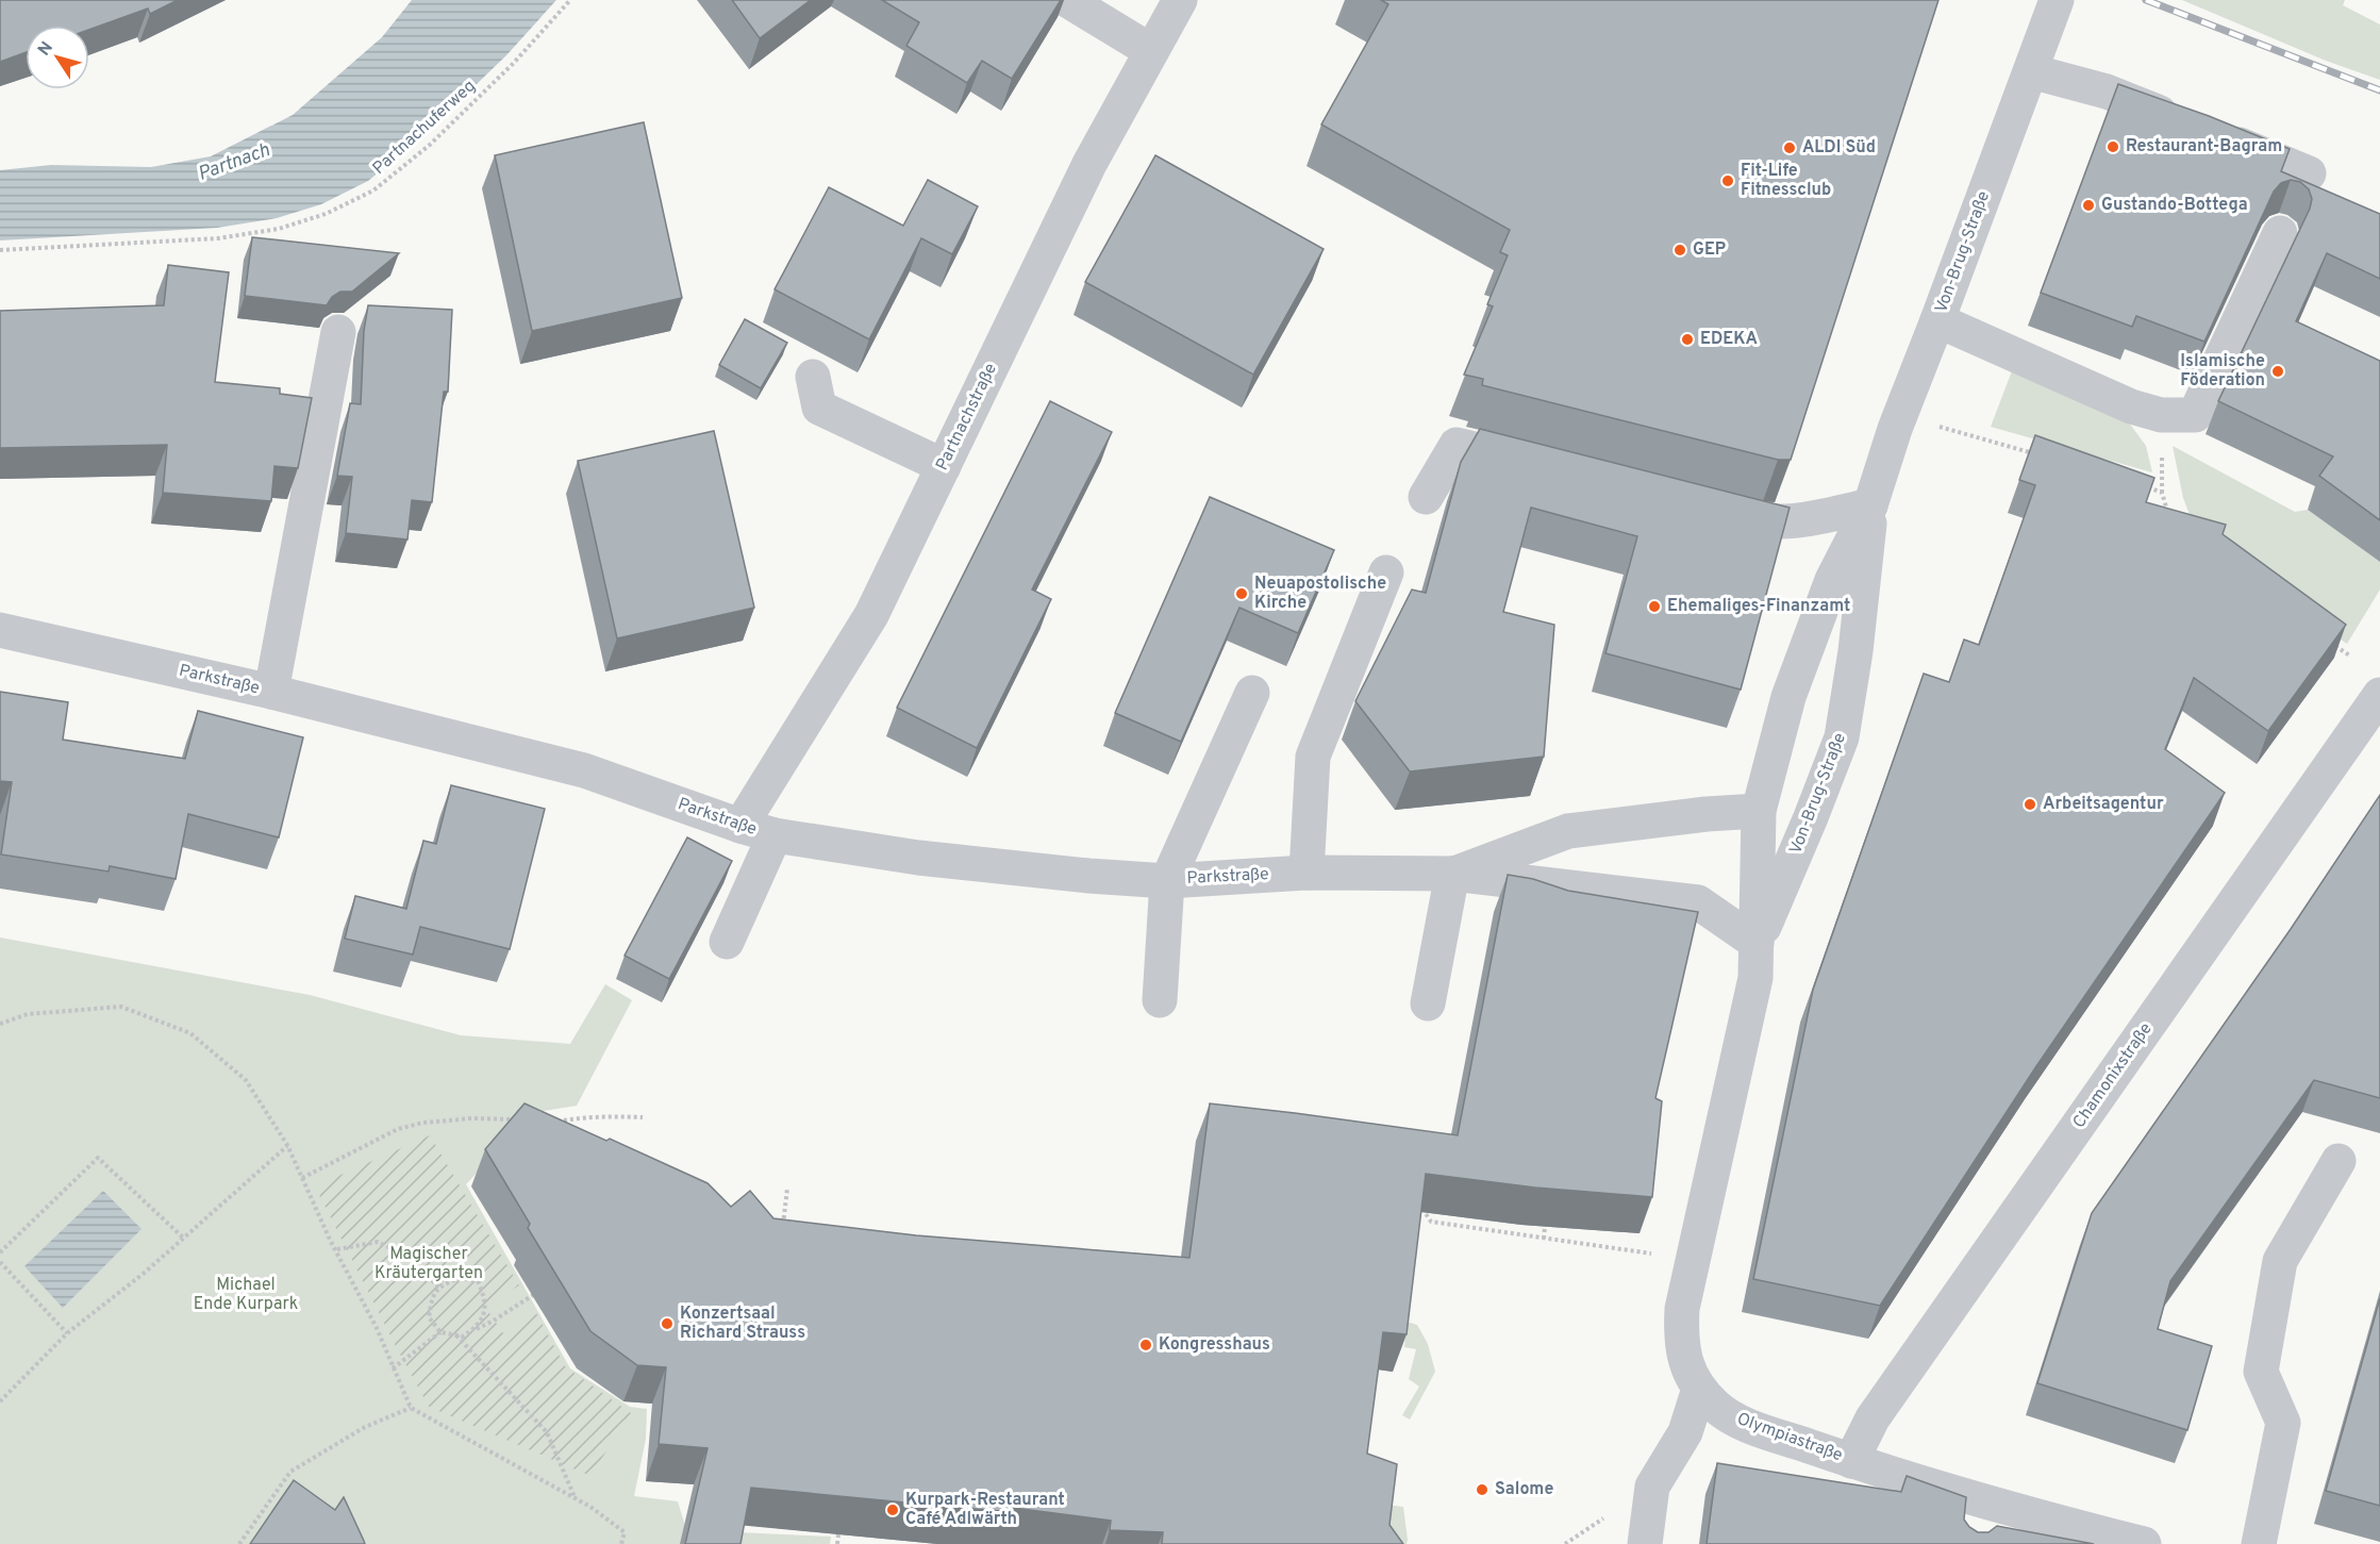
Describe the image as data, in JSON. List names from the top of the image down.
{
  "streets": {
    "street": [
      "Von-Brug-Straße",
      "Partnachstraße",
      "Parkstraße",
      "Chamonixstraße",
      "Olympiastraße"
    ],
    "path": ["Partnachuferweg"]
  },
  "crossings": [
    ["Von-Brug-Straße", "Parkstraße"],
    ["Von-Brug-Straße", "Olympiastraße"],
    ["Partnachstraße", "Parkstraße"],
    ["Parkstraße", "Olympiastraße"],
    ["Chamonixstraße", "Olympiastraße"]
  ],
  "water": ["Partnach"],
  "parks": ["Magischer Kräutergarten", "Michael Ende Kurpark"],
  "places": [
    "Restaurant-Bagram",
    "ALDI Süd",
    "Fit-Life Fitnessclub",
    "Gustando-Bottega",
    "GEP",
    "EDEKA",
    "Islamische Föderation",
    "Neuapostolische Kirche",
    "Ehemaliges-Finanzamt",
    "Arbeitsagentur",
    "Konzertsaal Richard Strauss",
    "Kongresshaus",
    "Salome",
    "Kurpark-Restaurant Café Adlwärth"
  ],
  "north": "top left"
}
